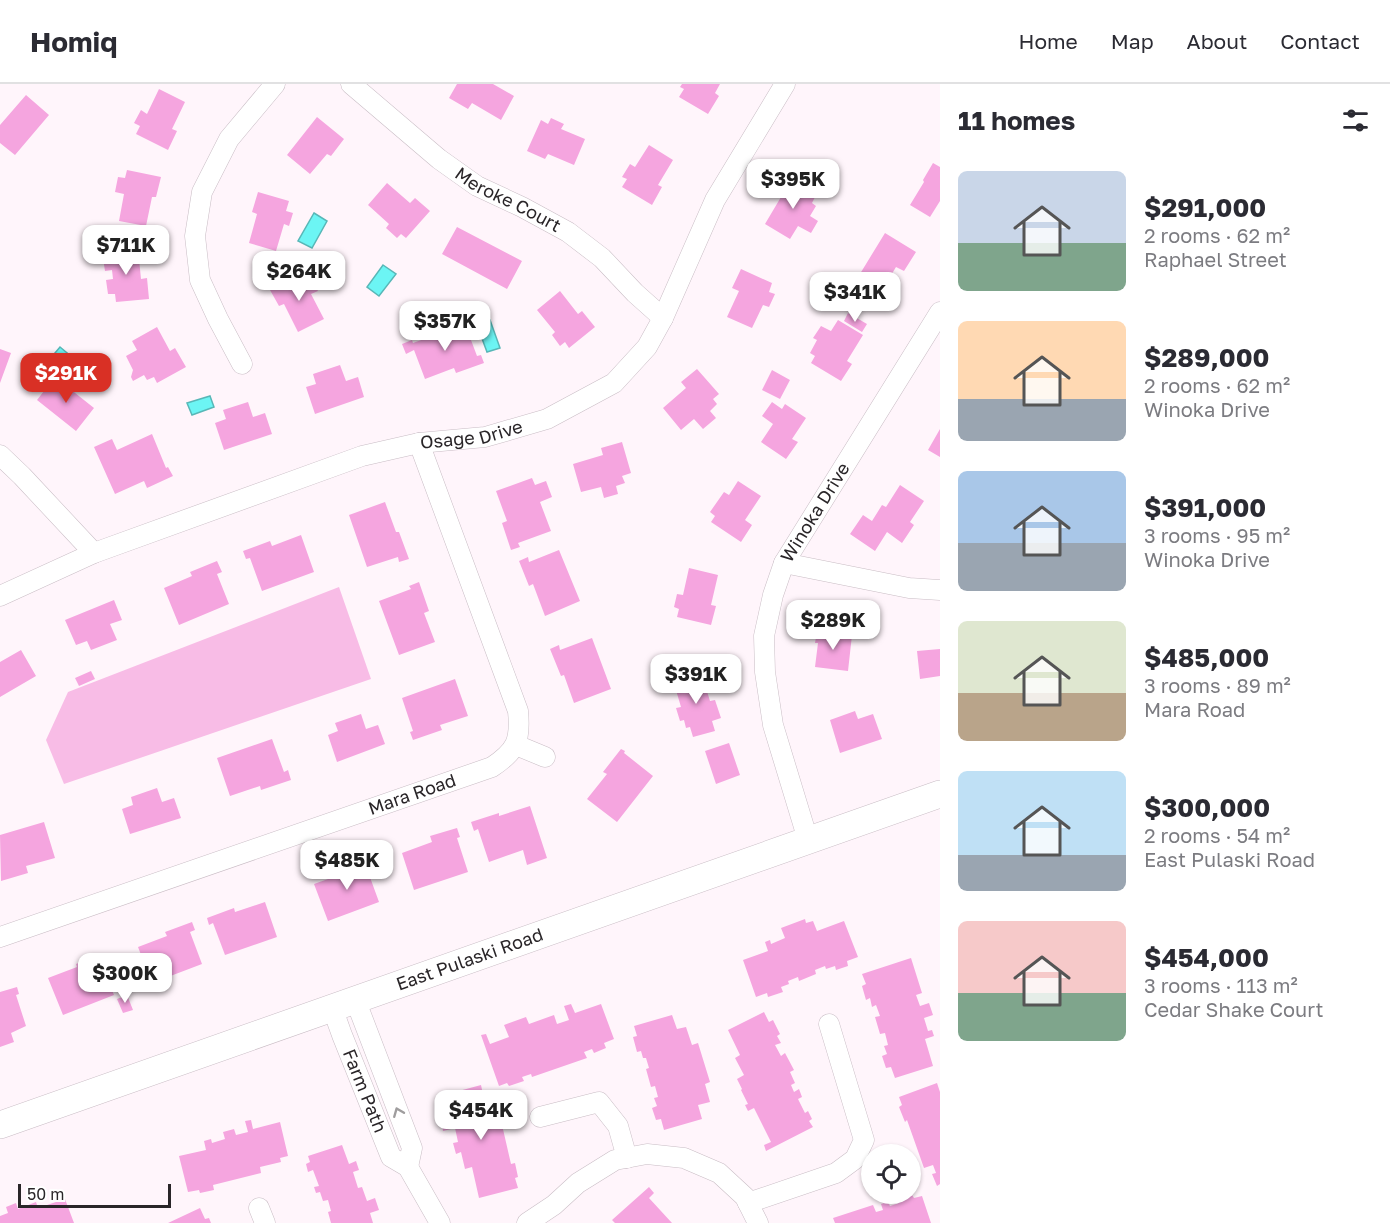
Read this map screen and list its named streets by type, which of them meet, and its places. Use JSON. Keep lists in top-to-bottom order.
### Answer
{
  "streets": {
    "main road": ["East Pulaski Road"],
    "street": [
      "Meroke Court",
      "Osage Drive",
      "Winoka Drive",
      "Mara Road",
      "Farm Path"
    ]
  },
  "crossings": [
    ["Meroke Court", "Osage Drive"],
    ["Winoka Drive", "East Pulaski Road"],
    ["East Pulaski Road", "Farm Path"]
  ],
  "scale_bar": "50 m",
  "page": {
    "header": "Homiq",
    "nav": [
      "Home",
      "Map",
      "About",
      "Contact"
    ],
    "heading": "11 homes",
    "list": [
      {
        "name": "$291,000",
        "note": "2 rooms · 62 m² · Raphael Street"
      },
      {
        "name": "$289,000",
        "note": "2 rooms · 62 m² · Winoka Drive"
      },
      {
        "name": "$391,000",
        "note": "3 rooms · 95 m² · Winoka Drive"
      },
      {
        "name": "$485,000",
        "note": "3 rooms · 89 m² · Mara Road"
      },
      {
        "name": "$300,000",
        "note": "2 rooms · 54 m² · East Pulaski Road"
      },
      {
        "name": "$454,000",
        "note": "3 rooms · 113 m² · Cedar Shake Court"
      }
    ],
    "price": [
      "$395K",
      "$711K",
      "$264K",
      "$341K",
      "$357K",
      "$291K",
      "$289K",
      "$391K",
      "$485K",
      "$300K",
      "$454K"
    ],
    "scale": "50 m"
  }
}
